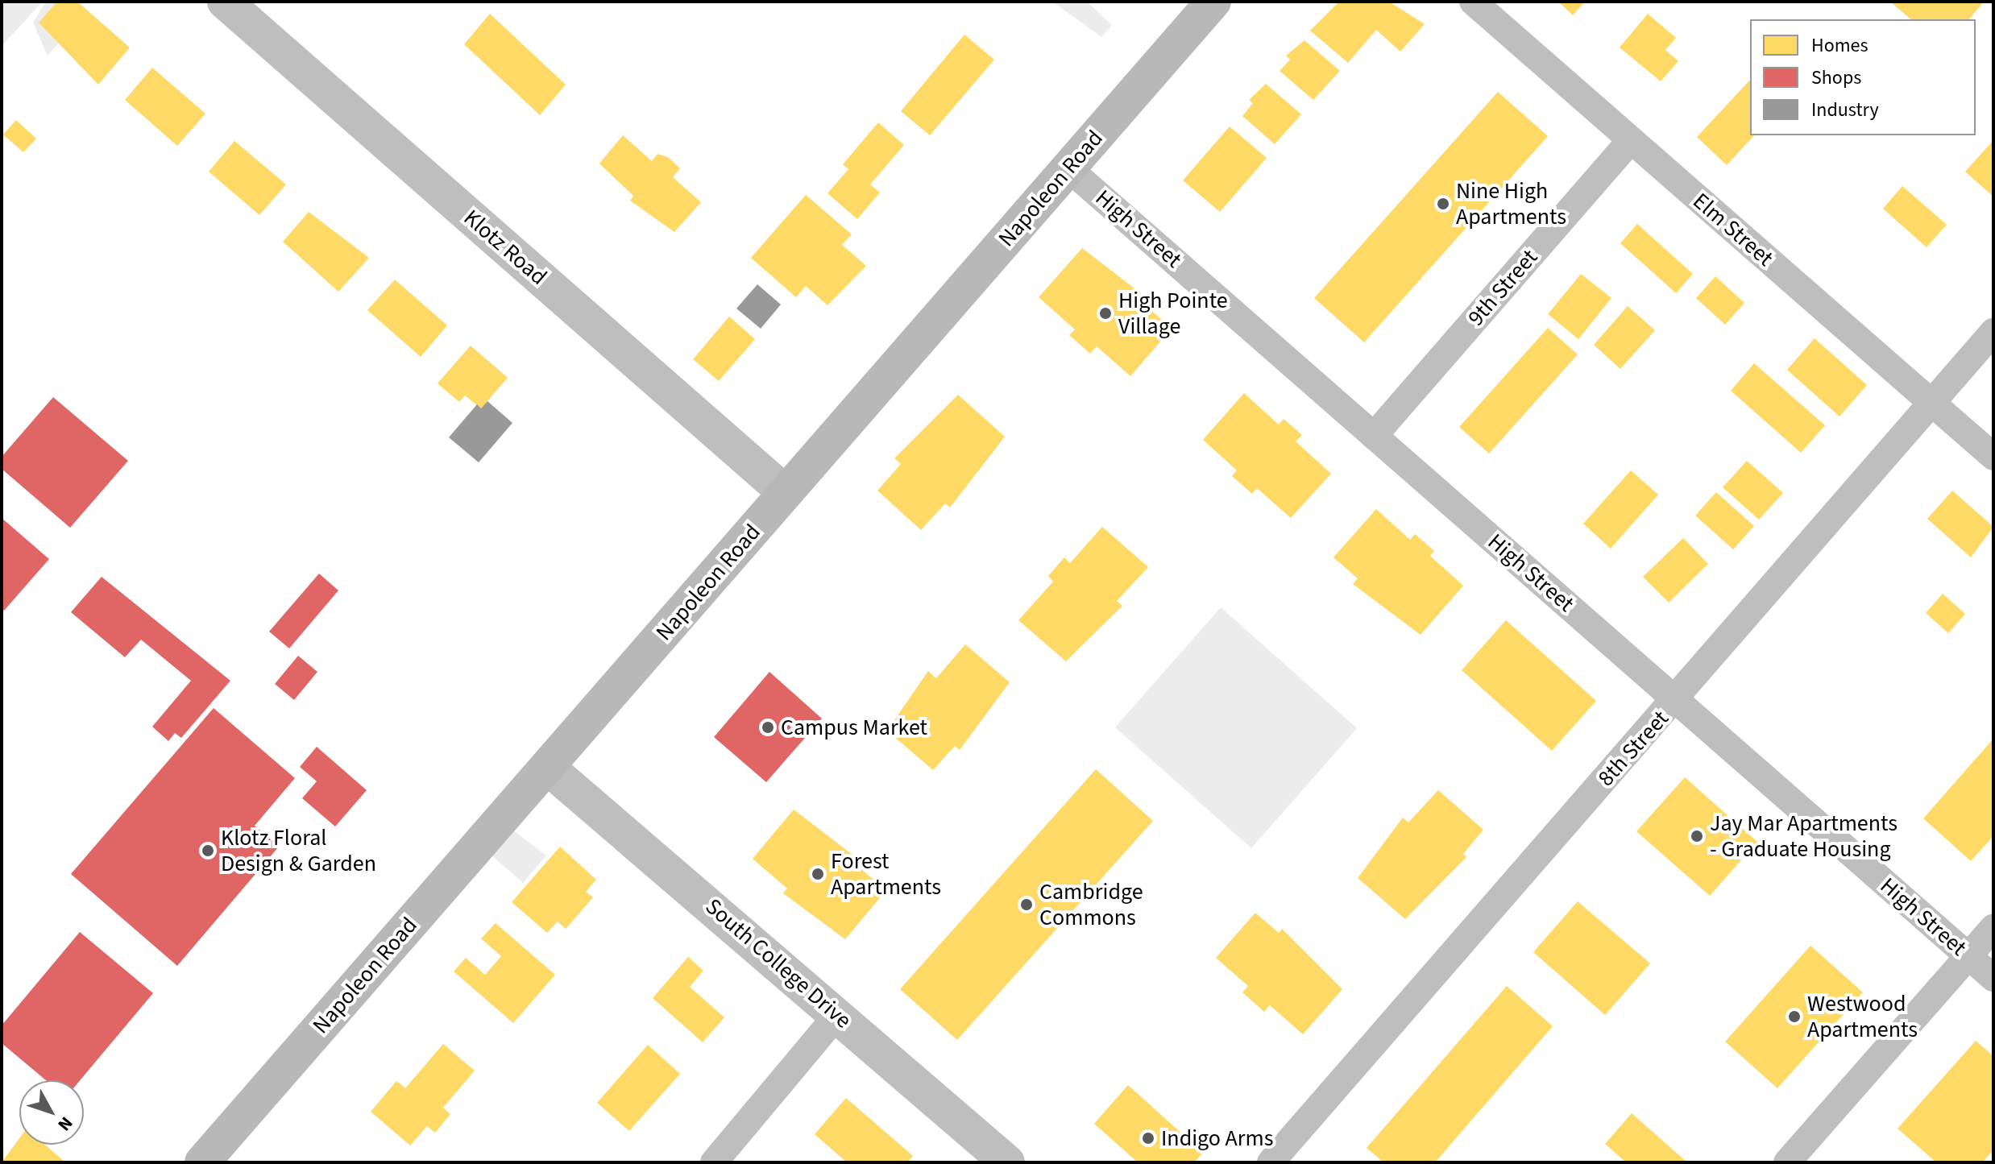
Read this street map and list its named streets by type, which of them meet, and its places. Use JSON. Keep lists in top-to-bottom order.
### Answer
{
  "streets": {
    "main road": ["Napoleon Road"],
    "street": [
      "High Street",
      "Elm Street",
      "Klotz Road",
      "9th Street",
      "8th Street",
      "South College Drive"
    ]
  },
  "crossings": [
    ["Napoleon Road", "High Street"],
    ["Napoleon Road", "Klotz Road"],
    ["Napoleon Road", "South College Drive"],
    ["High Street", "9th Street"],
    ["High Street", "8th Street"],
    ["Elm Street", "9th Street"],
    ["Elm Street", "8th Street"]
  ],
  "places": [
    "Nine High Apartments",
    "High Pointe Village",
    "Campus Market",
    "Jay Mar Apartments - Graduate Housing",
    "Klotz Floral Design & Garden",
    "Forest Apartments",
    "Cambridge Commons",
    "Westwood Apartments",
    "Indigo Arms"
  ],
  "legend": ["Homes", "Shops", "Industry"],
  "north": "bottom right"
}
